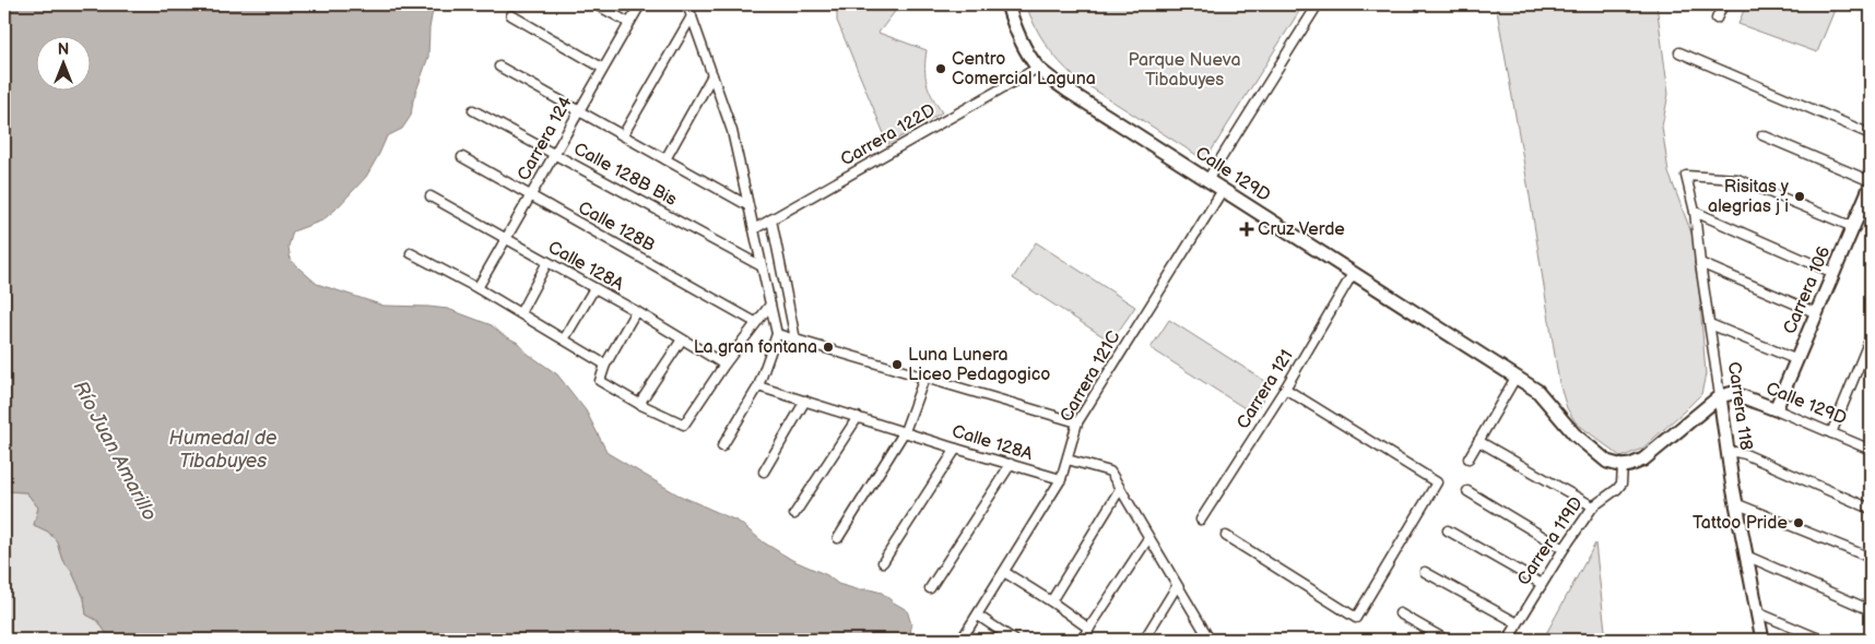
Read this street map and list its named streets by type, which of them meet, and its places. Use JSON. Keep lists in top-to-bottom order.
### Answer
{
  "streets": {
    "street": [
      "Carrera 122D",
      "Carrera 124",
      "Calle 128B Bis",
      "Calle 129D",
      "Calle 128B",
      "Calle 128A",
      "Carrera 106",
      "Carrera 121C",
      "Carrera 121",
      "Carrera 118",
      "Carrera 119D"
    ]
  },
  "crossings": [
    ["Carrera 122D", "Calle 129D"],
    ["Carrera 124", "Calle 128B Bis"],
    ["Carrera 124", "Calle 128B"],
    ["Carrera 124", "Calle 128A"],
    ["Calle 129D", "Carrera 106"],
    ["Calle 129D", "Carrera 121C"],
    ["Calle 129D", "Carrera 121"],
    ["Calle 129D", "Carrera 118"],
    ["Calle 129D", "Carrera 119D"],
    ["Calle 128A", "Carrera 121C"],
    ["Carrera 106", "Carrera 118"]
  ],
  "water": ["Humedal de Tibabuyes", "Río Juan Amarillo"],
  "parks": ["Parque Nueva Tibabuyes"],
  "places": {
    "other": [
      "Centro Comercial Laguna",
      "Risitas y alegrias j i",
      "La gran fontana",
      "Luna Lunera Liceo Pedagogico",
      "Tattoo Pride"
    ],
    "health": ["Cruz Verde"]
  },
  "north": "top"
}
